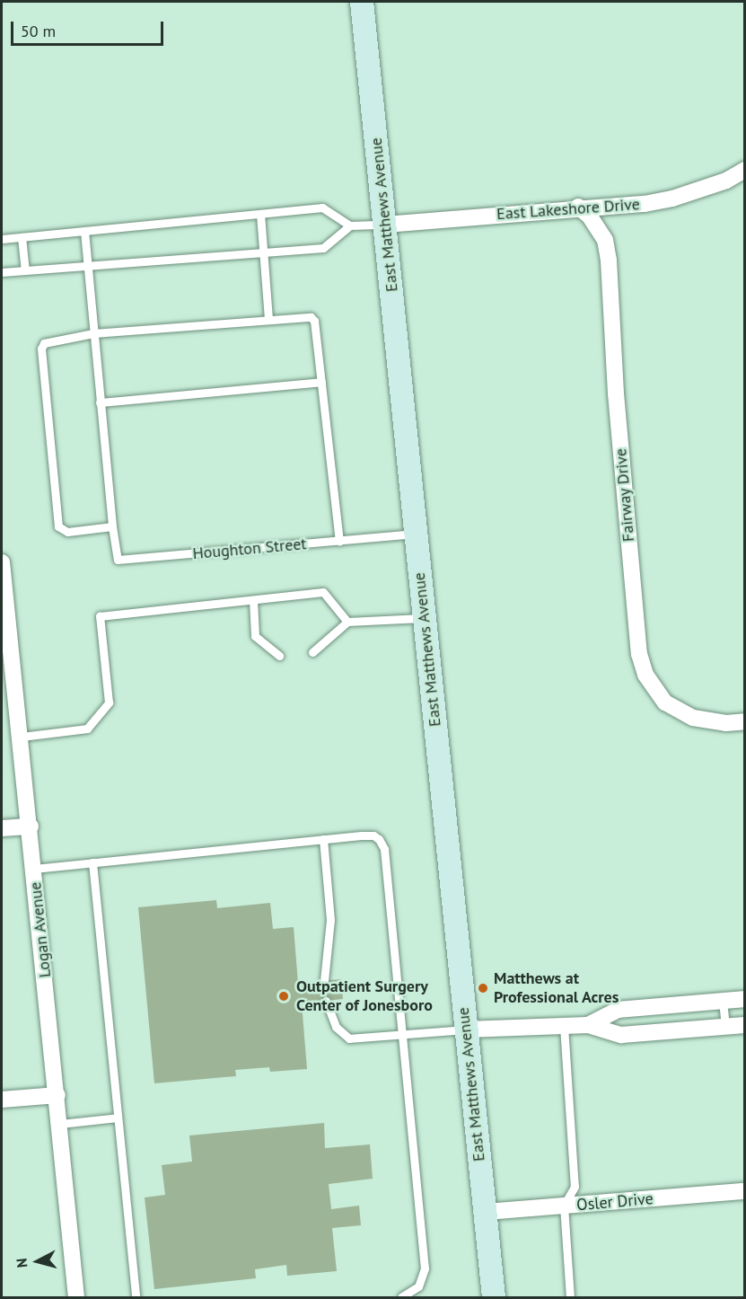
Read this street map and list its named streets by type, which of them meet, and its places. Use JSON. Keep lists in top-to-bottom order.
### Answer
{
  "streets": {
    "street": [
      "East Lakeshore Drive",
      "East Matthews Avenue",
      "Fairway Drive",
      "Logan Avenue",
      "Osler Drive"
    ],
    "lane": ["Houghton Street"]
  },
  "crossings": [
    ["East Lakeshore Drive", "East Matthews Avenue"],
    ["East Lakeshore Drive", "Fairway Drive"],
    ["East Matthews Avenue", "Houghton Street"],
    ["East Matthews Avenue", "Osler Drive"]
  ],
  "places": ["Matthews at Professional Acres", "Outpatient Surgery Center of Jonesboro"],
  "scale_bar": "50 m",
  "north": "left"
}
